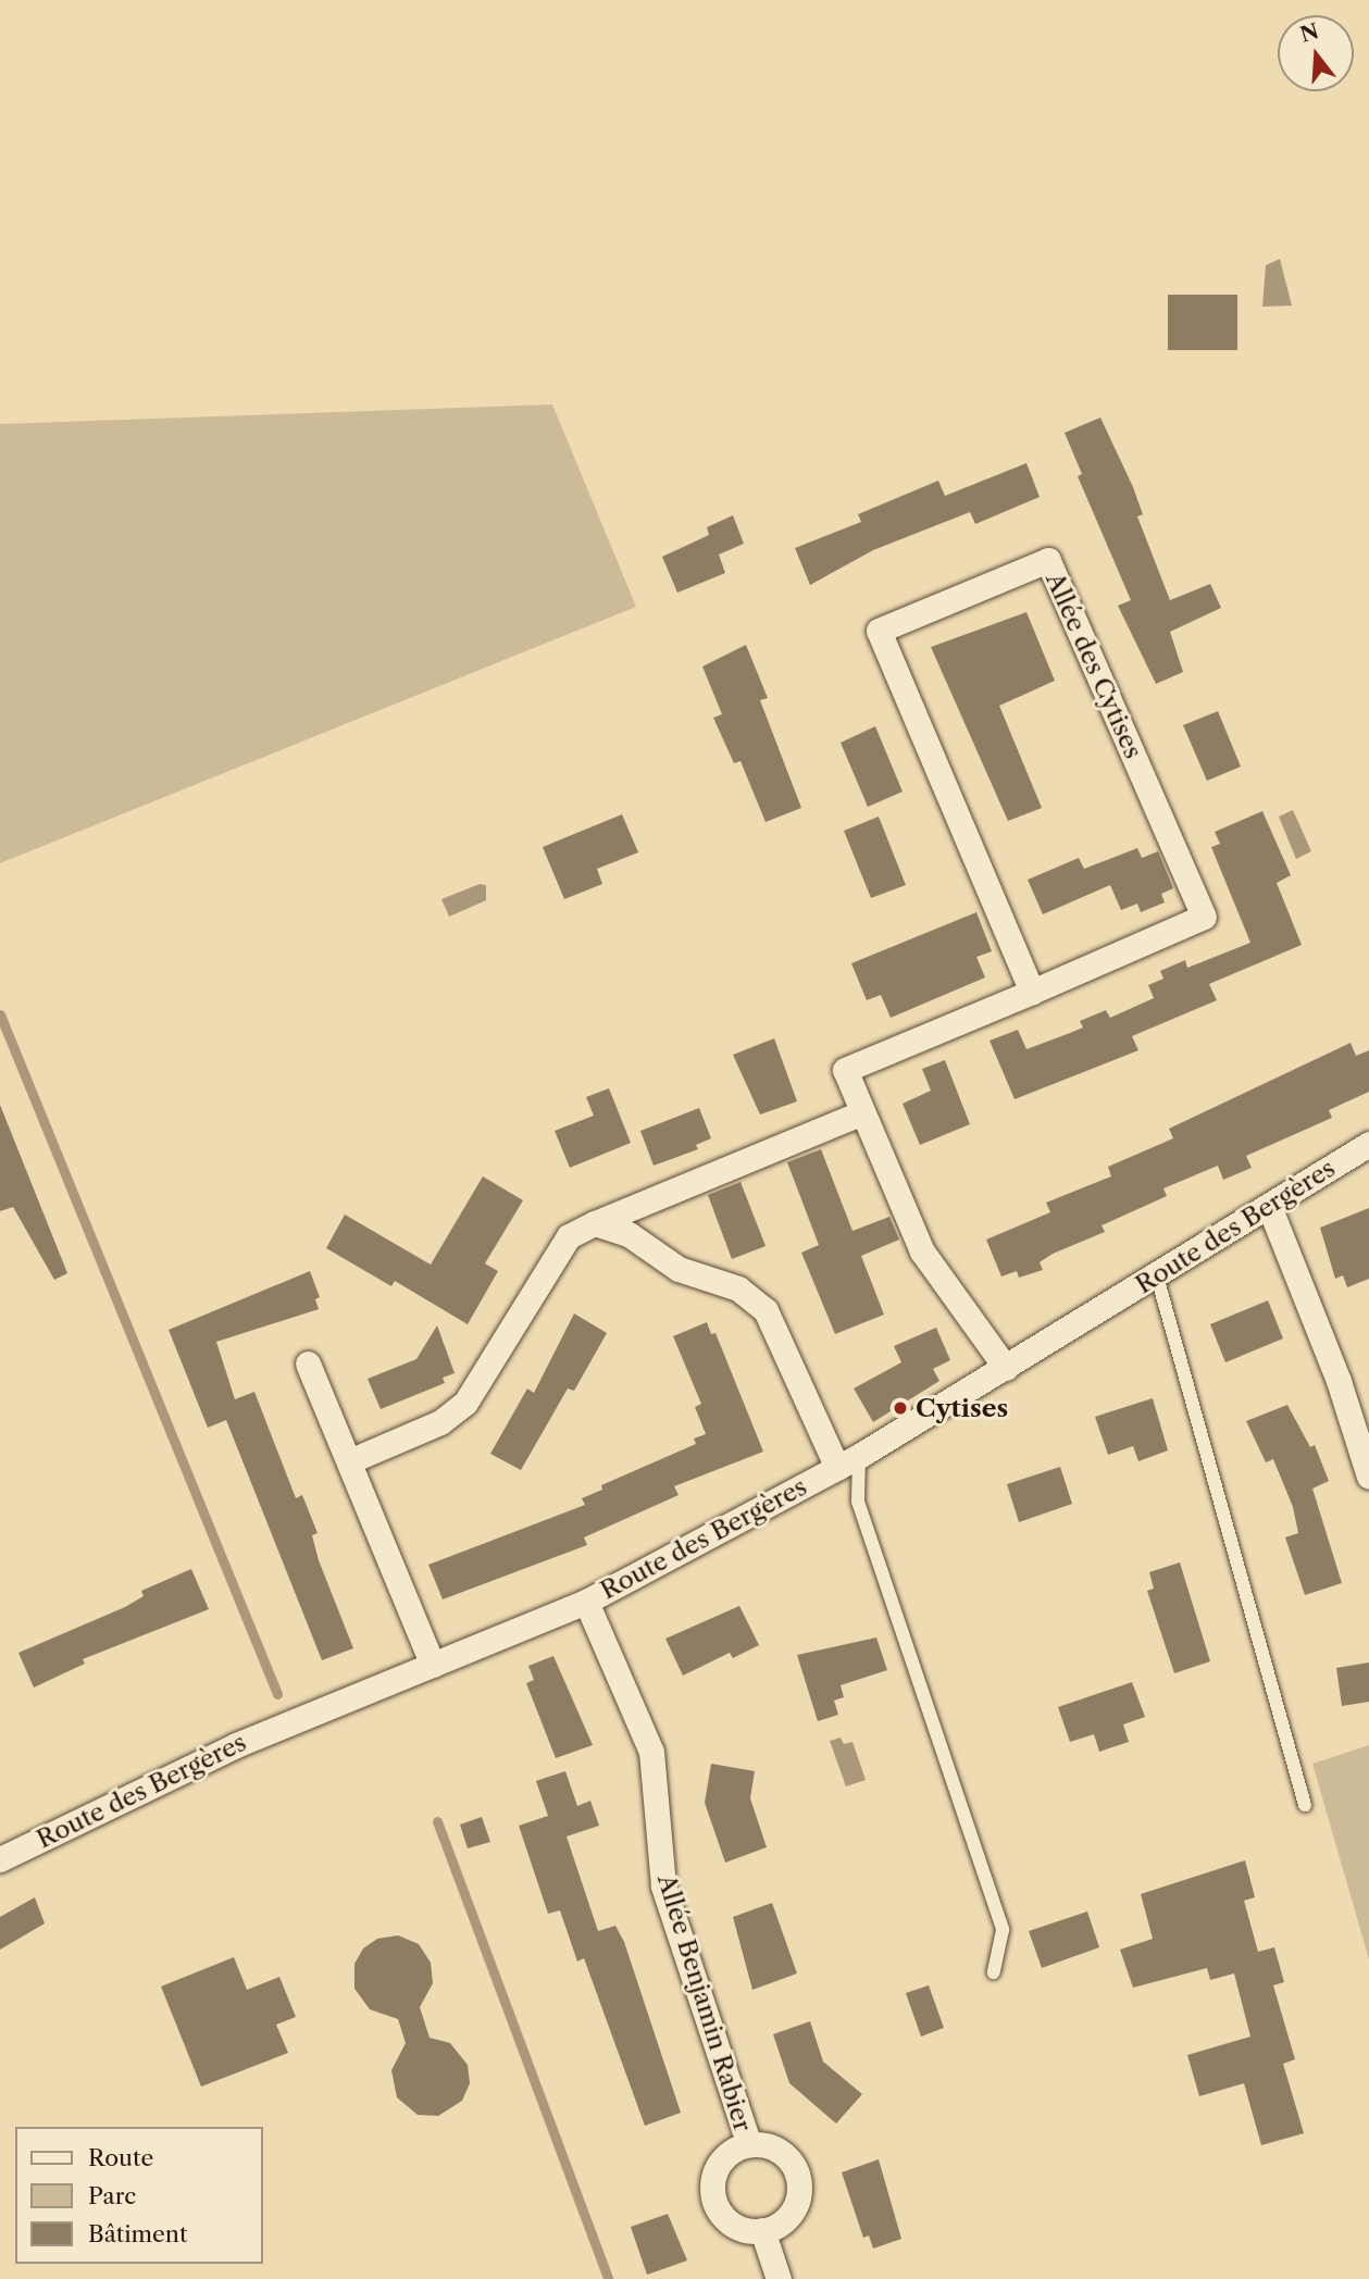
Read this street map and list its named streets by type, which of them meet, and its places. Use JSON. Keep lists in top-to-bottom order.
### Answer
{
  "streets": {
    "street": ["Allée des Cytises", "Route des Bergères", "Allée Benjamin Rabier"]
  },
  "crossings": [
    ["Allée des Cytises", "Route des Bergères"],
    ["Route des Bergères", "Allée Benjamin Rabier"]
  ],
  "places": ["Cytises"],
  "legend": ["Route", "Parc", "Bâtiment"],
  "north": "top"
}
